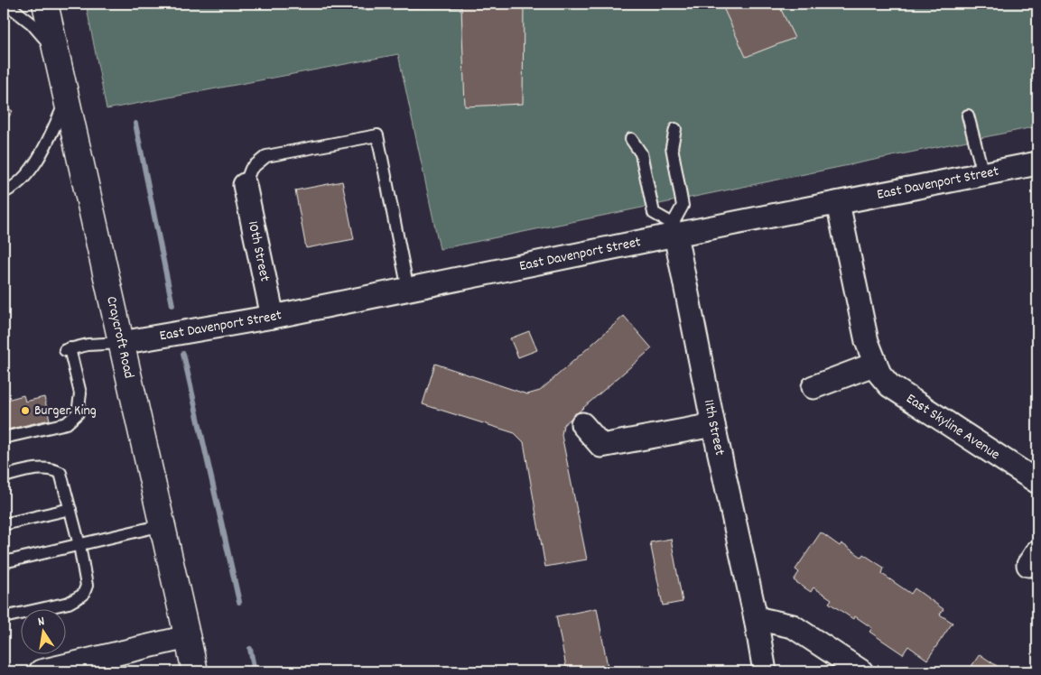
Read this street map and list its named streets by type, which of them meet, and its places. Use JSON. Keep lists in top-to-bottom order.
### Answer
{
  "streets": {
    "street": [
      "East Davenport Street",
      "10th Street",
      "Craycroft Road",
      "11th Street",
      "East Skyline Avenue"
    ]
  },
  "crossings": [
    ["East Davenport Street", "10th Street"],
    ["East Davenport Street", "Craycroft Road"],
    ["East Davenport Street", "11th Street"],
    ["East Davenport Street", "East Skyline Avenue"]
  ],
  "places": ["Burger King"],
  "north": "top"
}
